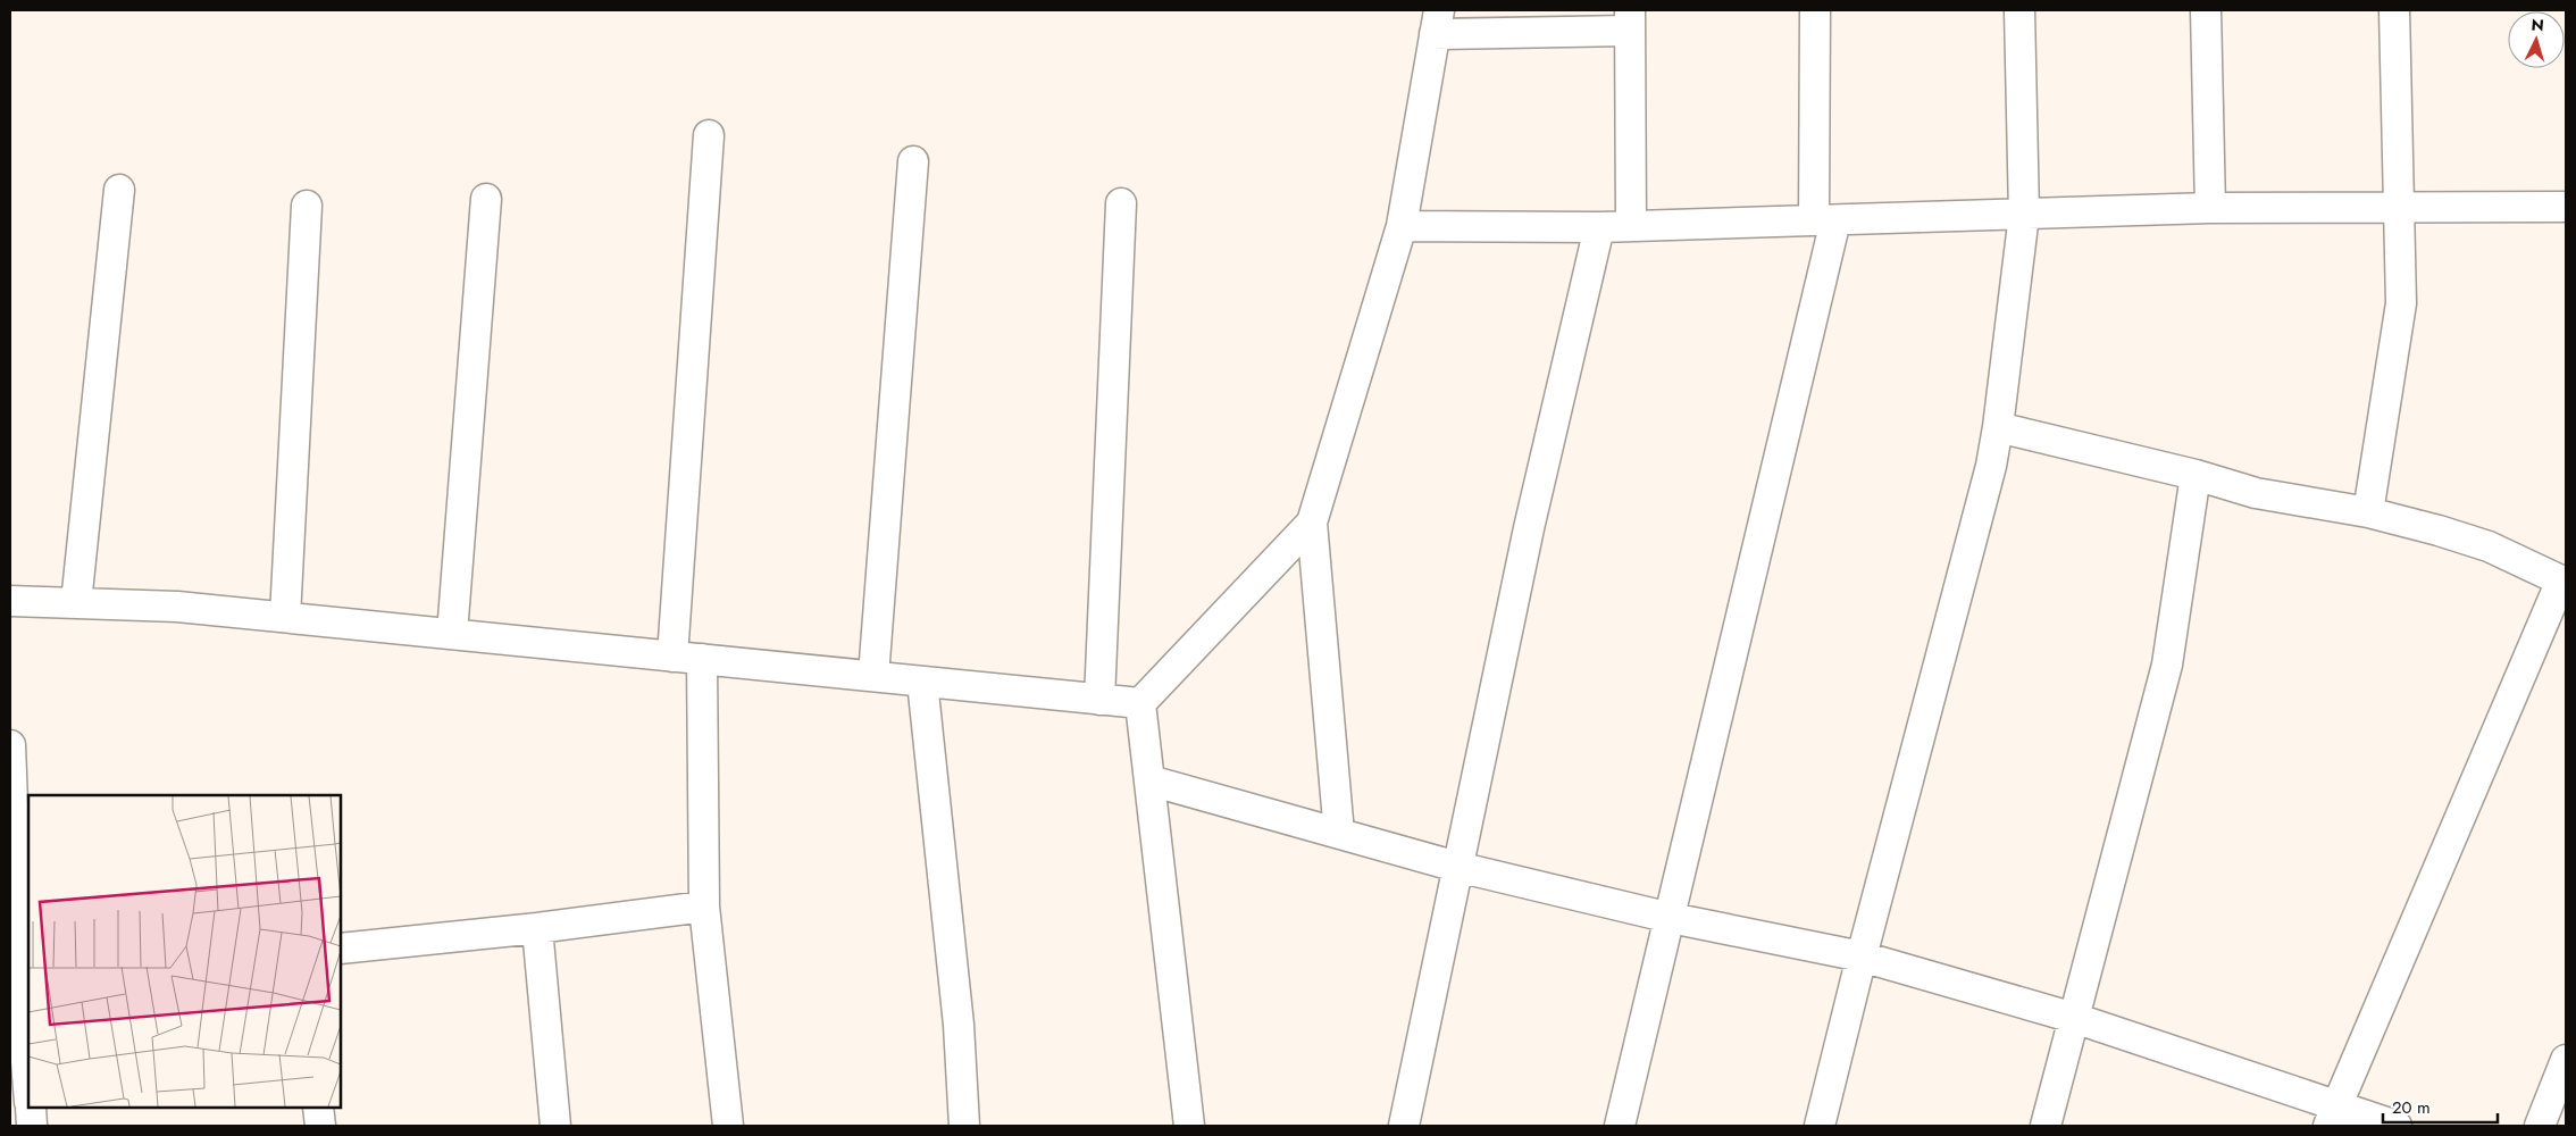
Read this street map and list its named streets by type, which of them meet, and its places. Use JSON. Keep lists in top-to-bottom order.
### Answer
{
  "scale_bar": "20 m",
  "north": "top"
}
